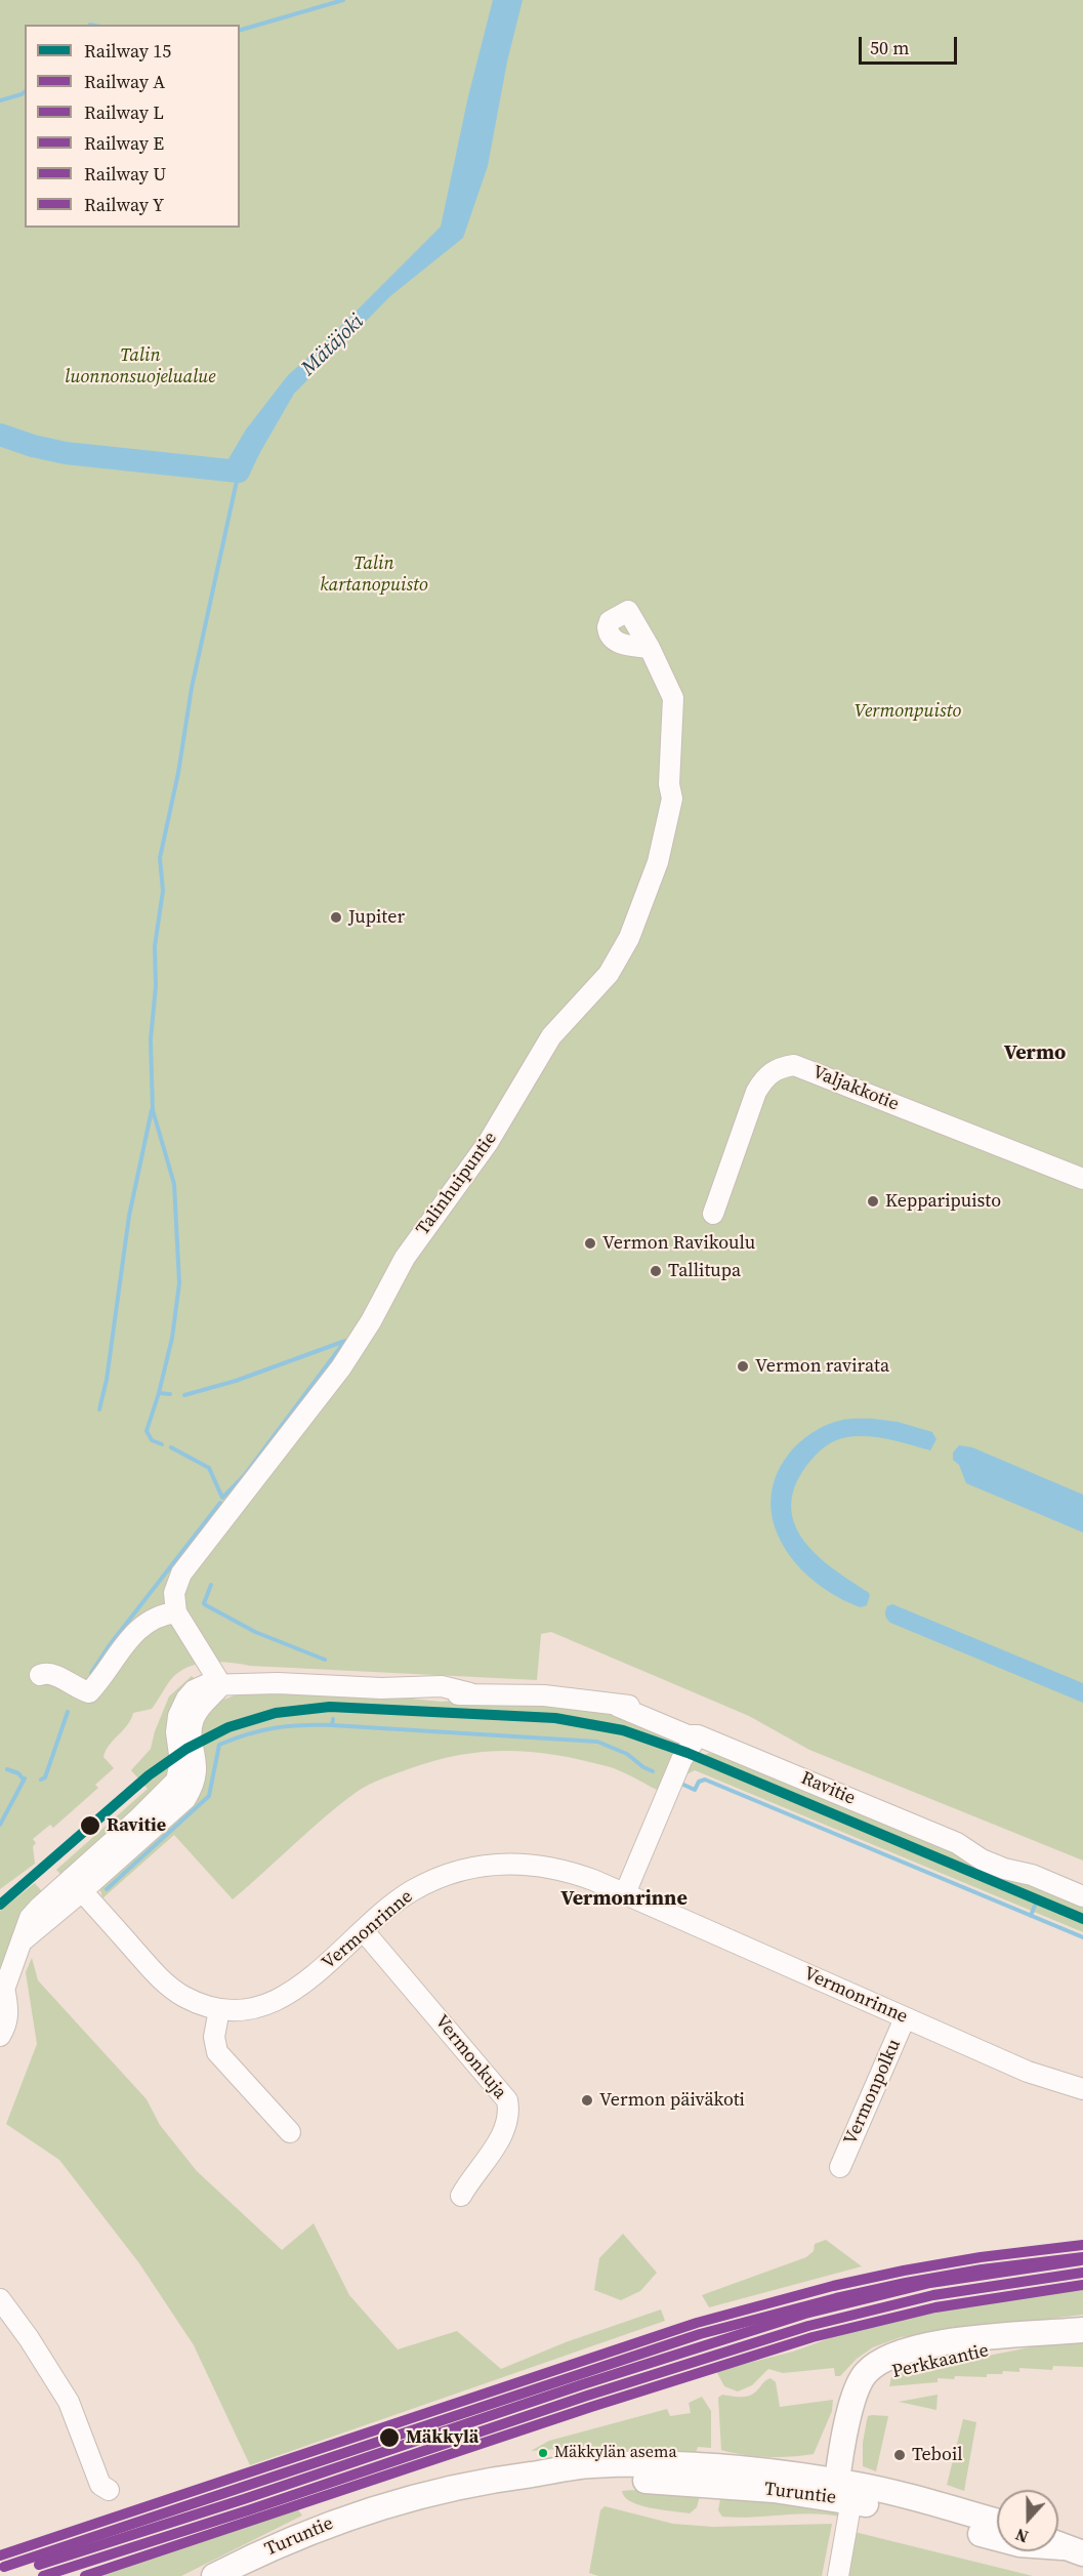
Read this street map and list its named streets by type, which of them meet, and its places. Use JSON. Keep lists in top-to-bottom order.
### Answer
{
  "streets": {
    "main road": ["Perkkaantie", "Turuntie"],
    "street": [
      "Valjakkotie",
      "Talinhuipuntie",
      "Ravitie",
      "Vermonrinne",
      "Vermonkuja",
      "Vermonpolku"
    ]
  },
  "crossings": [
    ["Ravitie", "Vermonrinne"],
    ["Vermonrinne", "Vermonkuja"],
    ["Vermonrinne", "Vermonpolku"],
    ["Perkkaantie", "Turuntie"]
  ],
  "districts": ["Vermo", "Vermonrinne"],
  "water": ["Mätäjoki"],
  "parks": ["Talin luonnonsuojelualue", "Talin kartanopuisto", "Vermonpuisto"],
  "places": [
    "Jupiter",
    "Kepparipuisto",
    "Vermon Ravikoulu",
    "Tallitupa",
    "Vermon ravirata",
    "Ravitie",
    "Vermon päiväkoti",
    "Mäkkylä",
    "Mäkkylän asema",
    "Teboil"
  ],
  "lines": [
    "rail line 15",
    "rail line A",
    "rail line L",
    "rail line Y",
    "rail line E",
    "rail line U"
  ],
  "legend": [
    "Railway 15",
    "Railway A",
    "Railway L",
    "Railway E",
    "Railway U",
    "Railway Y"
  ],
  "scale_bar": "50 m",
  "north": "bottom"
}
